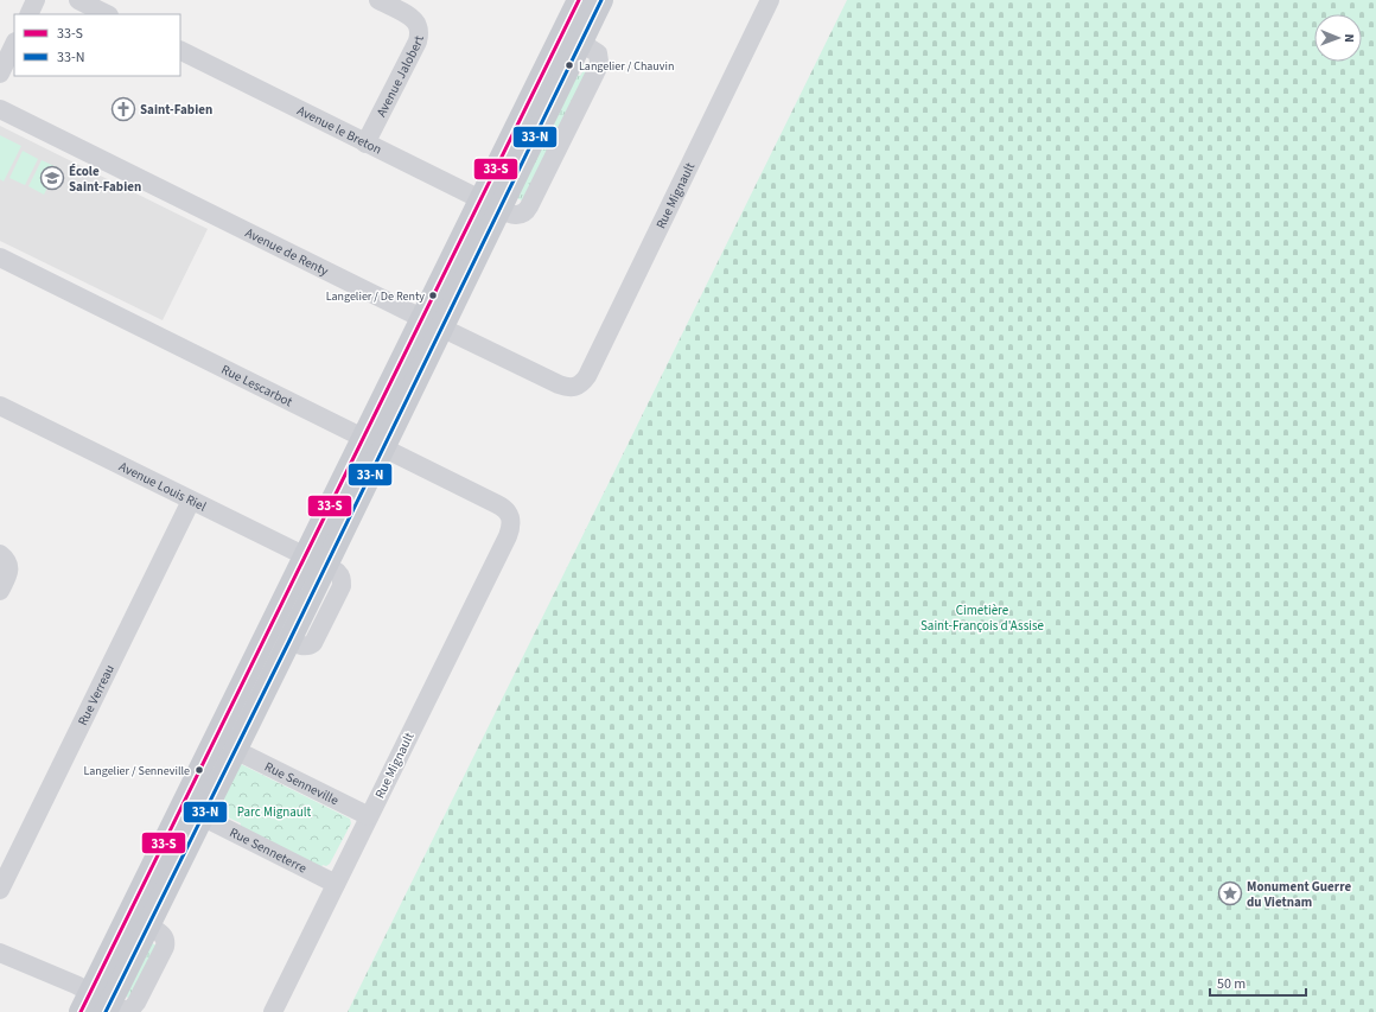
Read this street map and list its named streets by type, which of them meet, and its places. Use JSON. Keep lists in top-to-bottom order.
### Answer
{
  "streets": {
    "street": [
      "Avenue Jalobert",
      "Avenue le Breton",
      "Rue Mignault",
      "Avenue de Renty",
      "Rue Lescarbot",
      "Avenue Louis Riel",
      "Rue Verreau",
      "Rue Senneville",
      "Rue Senneterre"
    ]
  },
  "crossings": [
    ["Avenue Jalobert", "Avenue le Breton"],
    ["Rue Mignault", "Avenue de Renty"],
    ["Rue Mignault", "Rue Lescarbot"],
    ["Rue Mignault", "Rue Senneville"],
    ["Rue Mignault", "Rue Senneterre"],
    ["Avenue Louis Riel", "Rue Verreau"]
  ],
  "parks": ["Cimetière Saint-François d'Assise", "Parc Mignault"],
  "places": {
    "other": ["Langelier / Chauvin", "Langelier / De Renty", "Langelier / Senneville"],
    "church": ["Saint-Fabien"],
    "school or university": ["École Saint-Fabien"],
    "place": ["Monument Guerre du Vietnam"]
  },
  "lines": ["transit line 33-S", "transit line 33-N"],
  "legend": ["33-S", "33-N"],
  "scale_bar": "50 m",
  "north": "right"
}
